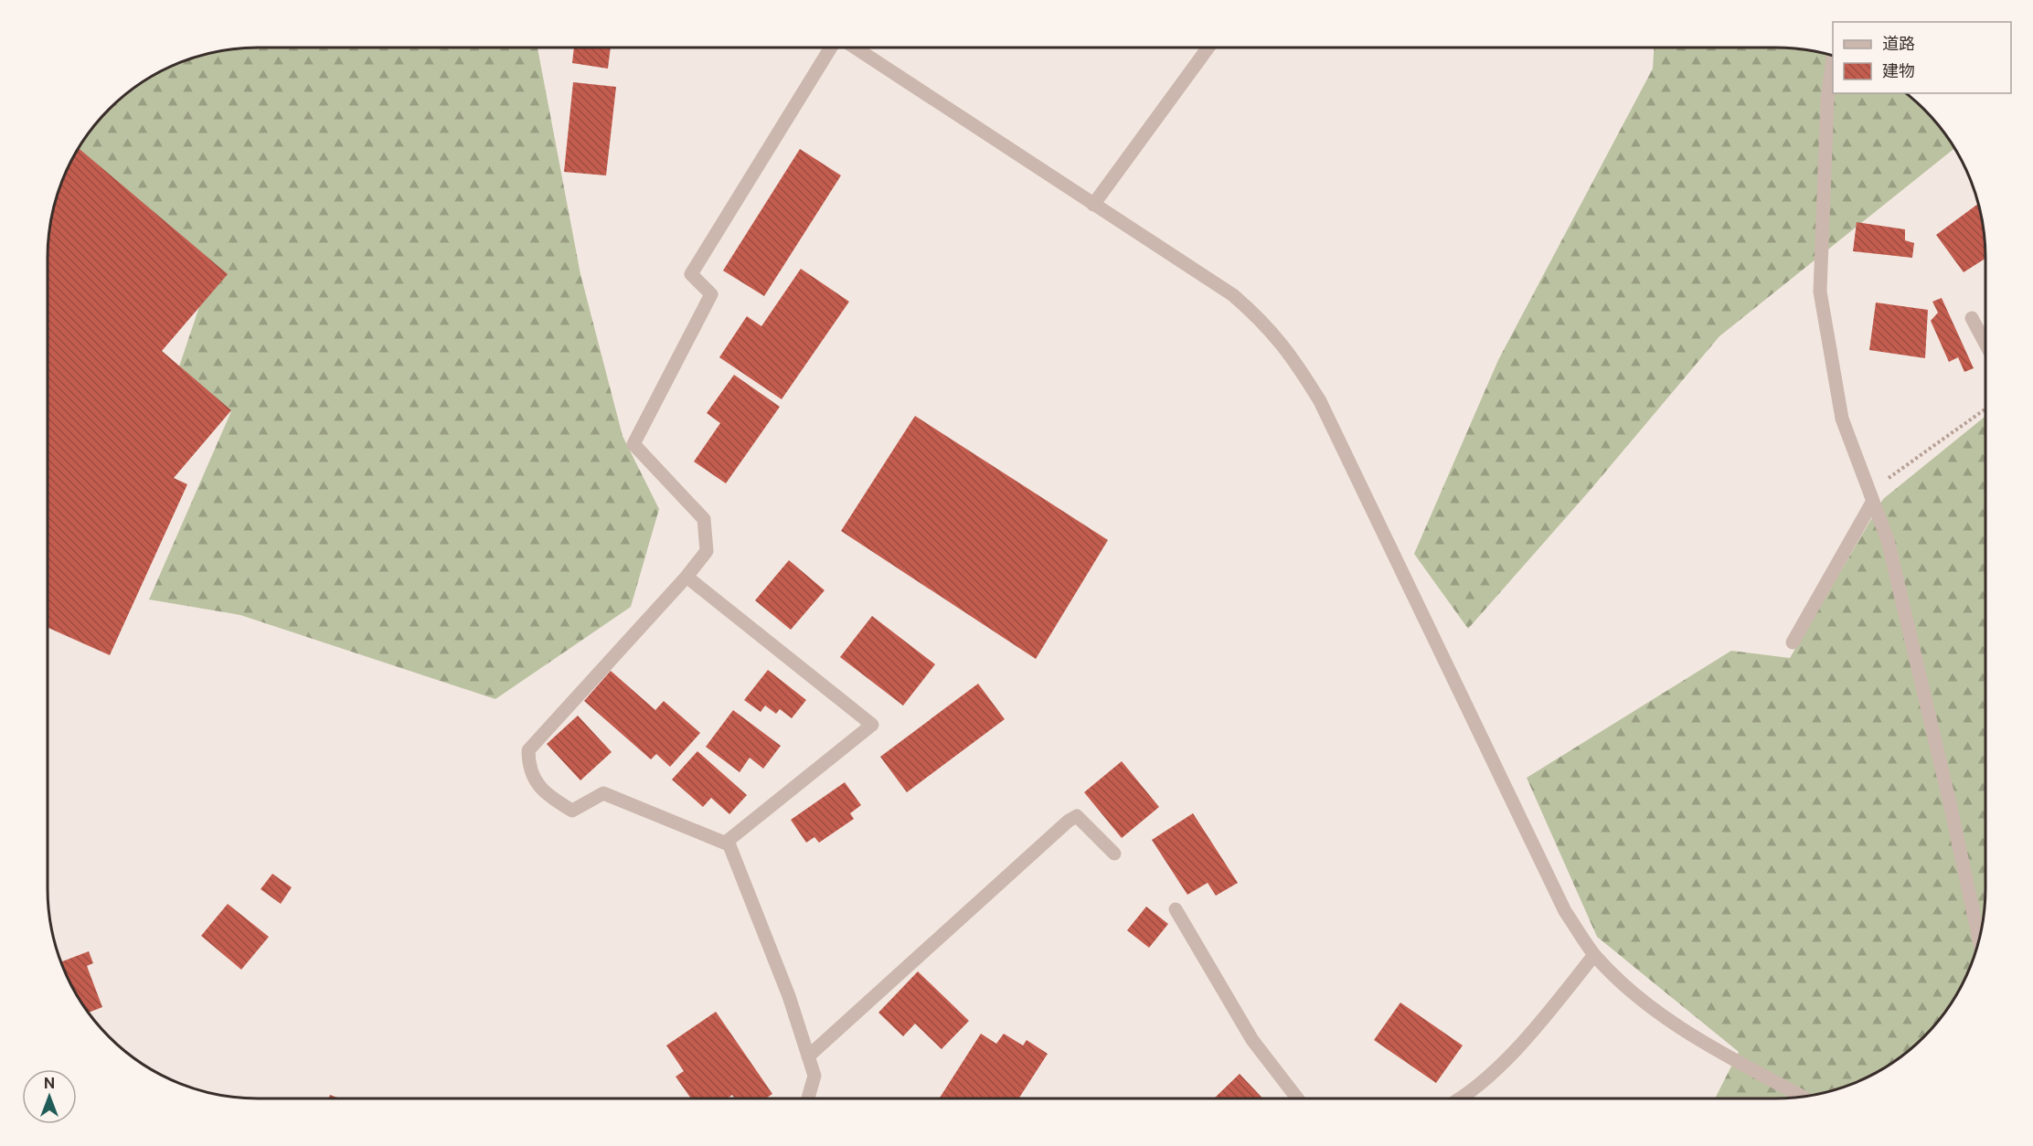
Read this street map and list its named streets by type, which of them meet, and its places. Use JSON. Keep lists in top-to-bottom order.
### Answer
{
  "legend": ["道路", "建物"],
  "north": "top"
}
